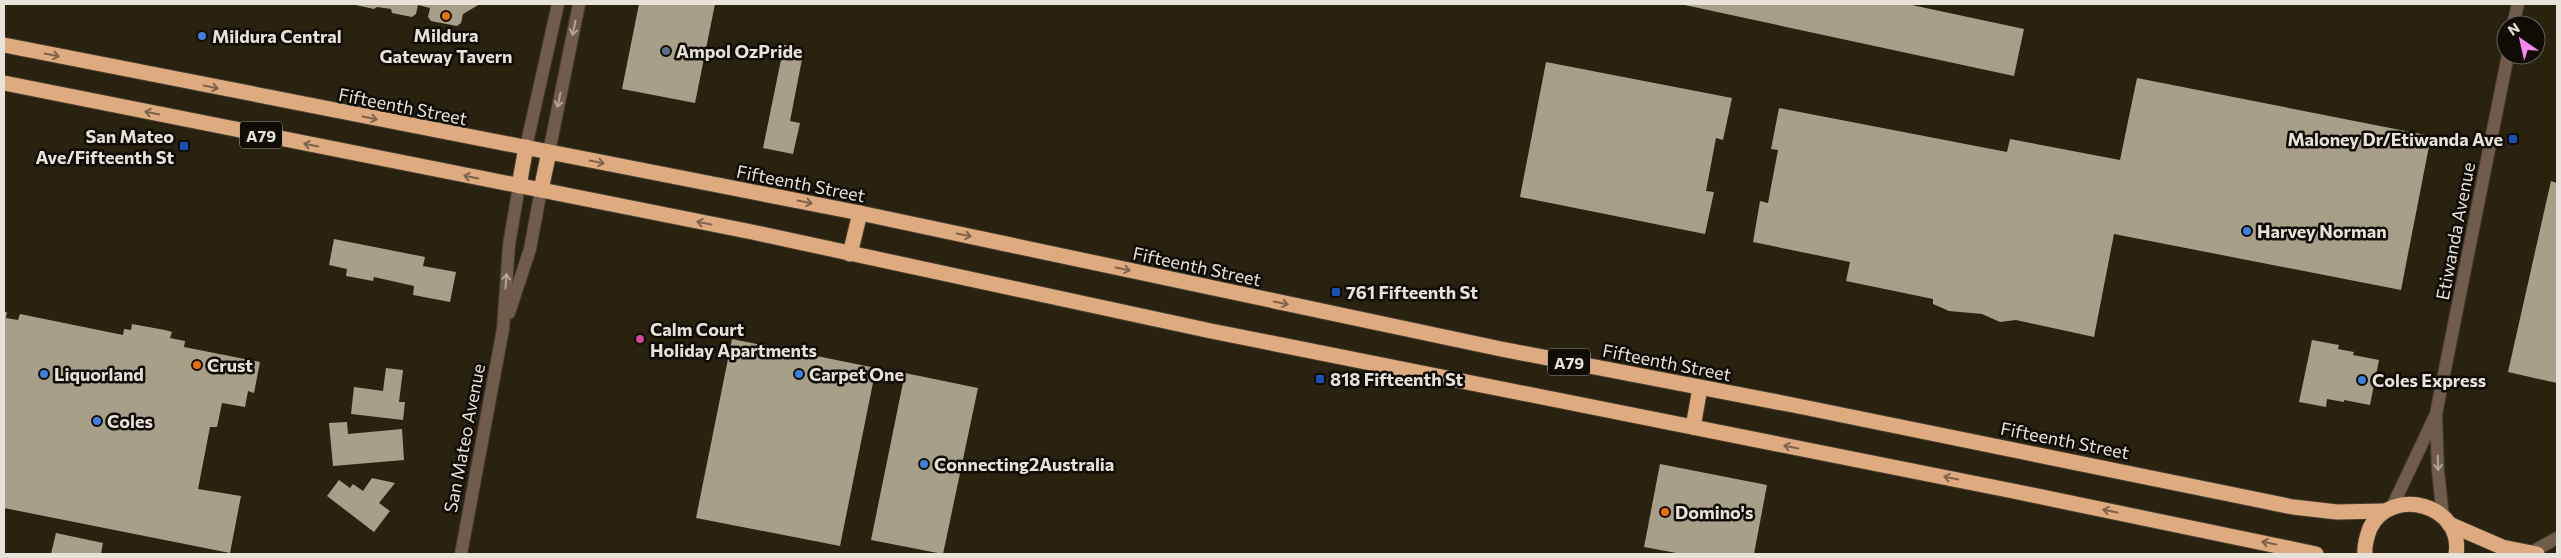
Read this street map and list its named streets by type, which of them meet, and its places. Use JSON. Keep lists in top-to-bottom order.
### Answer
{
  "streets": {
    "highway": ["Fifteenth Street", "A79"],
    "street": ["Etiwanda Avenue", "San Mateo Avenue"]
  },
  "crossings": [
    ["Fifteenth Street", "A79"],
    ["Fifteenth Street", "Etiwanda Avenue"],
    ["A79", "Etiwanda Avenue"],
    ["A79", "San Mateo Avenue"]
  ],
  "places": {
    "other": [
      "Mildura Gateway Tavern",
      "Mildura Central",
      "Ampol OzPride",
      "Harvey Norman",
      "Calm Court Holiday Apartments",
      "Crust",
      "Liquorland",
      "Carpet One",
      "Coles Express",
      "Coles",
      "Connecting2Australia",
      "Domino's"
    ],
    "transit": [
      "Maloney Dr/Etiwanda Ave",
      "San Mateo Ave/Fifteenth St",
      "761 Fifteenth St",
      "818 Fifteenth St"
    ]
  },
  "north": "top left"
}
